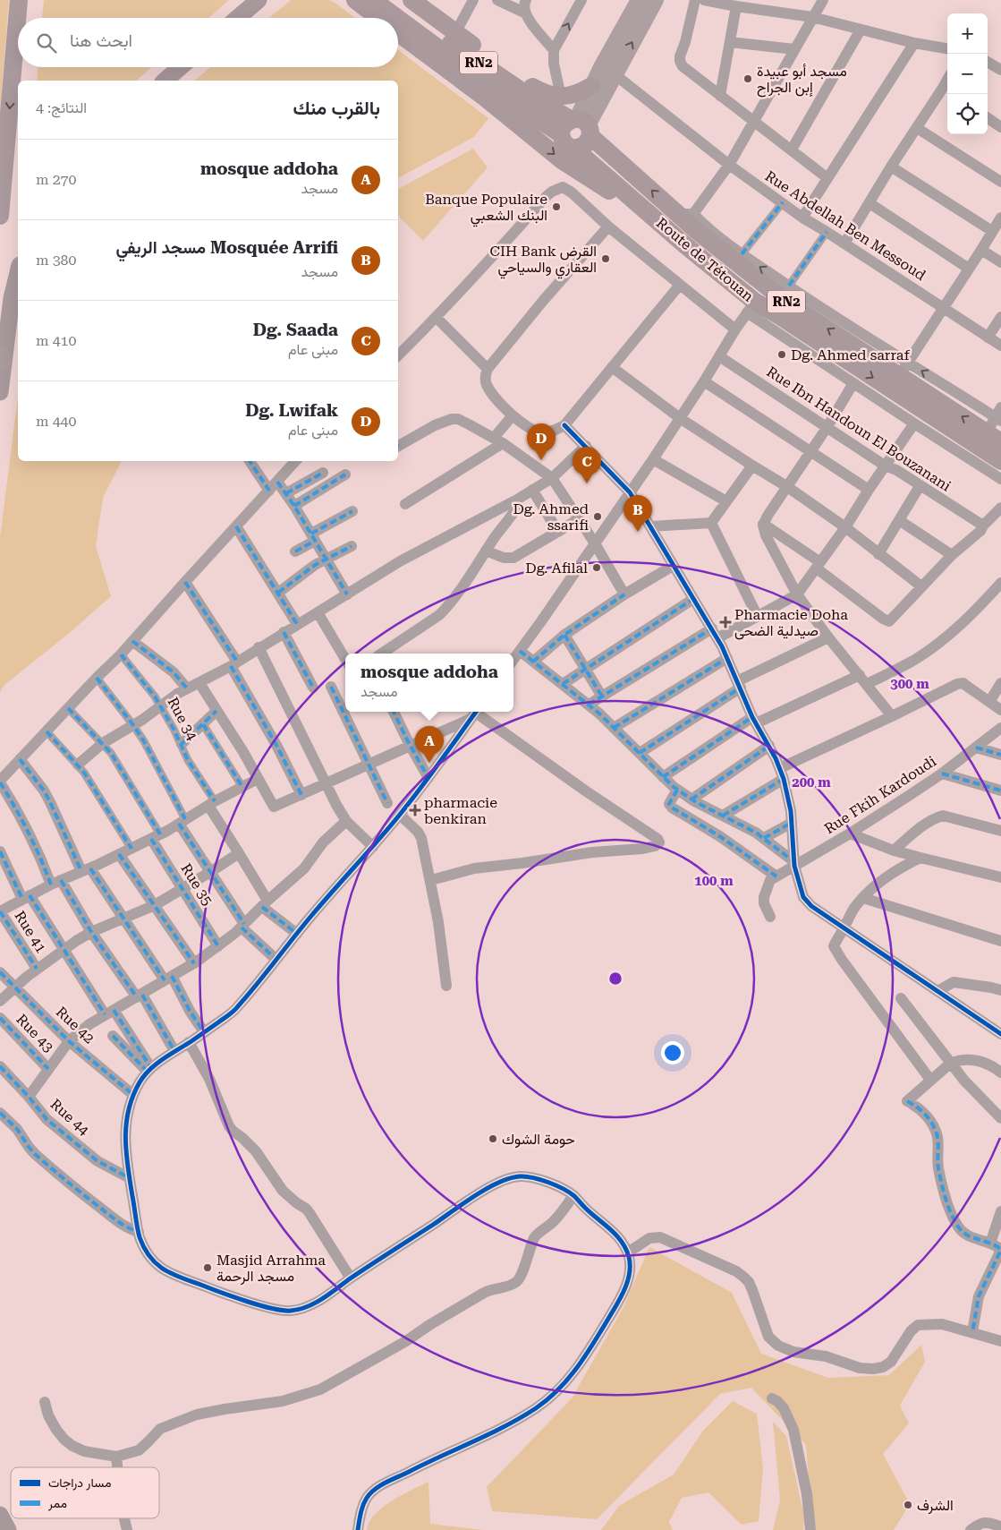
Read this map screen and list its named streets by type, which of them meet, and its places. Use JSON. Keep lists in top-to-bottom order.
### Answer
{
  "streets": {
    "highway": ["RN2", "Route de Tétouan"],
    "street": [
      "Rue Abdellah Ben Messoud",
      "Rue Ibn Handoun El Bouzanani",
      "Rue 34",
      "Rue Fkih Kardoudi",
      "Rue 35",
      "Rue 41",
      "Rue 42",
      "Rue 43",
      "Rue 44"
    ]
  },
  "places": {
    "other": [
      "مسجد أبو عبيدة إبن الجراح",
      "Banque Populaire البنك الشعبي",
      "CIH Bank القرض العقاري والسياحي",
      "Dg. Ahmed sarraf",
      "Dg. Ahmed ssarifi",
      "Dg. Afilal",
      "حومة الشوك",
      "Masjid Arrahma مسجد الرحمة",
      "الشرف"
    ],
    "health": ["Pharmacie Doha صيدلية الضحى", "pharmacie benkiran"]
  },
  "legend": ["مسار دراجات", "ممر"],
  "page": {
    "map_buttons": ["+", "−"],
    "search": "ابحث هنا",
    "heading": ["بالقرب منك", "النتائج: 4"],
    "list": [
      {
        "mark": "A",
        "name": "mosque addoha",
        "note": "مسجد",
        "value": "270 m"
      },
      {
        "mark": "B",
        "name": "Mosquée Arrifi مسجد الريفي",
        "note": "مسجد",
        "value": "380 m"
      },
      {
        "mark": "C",
        "name": "Dg. Saada",
        "note": "مبنى عام",
        "value": "410 m"
      },
      {
        "mark": "D",
        "name": "Dg. Lwifak",
        "note": "مبنى عام",
        "value": "440 m"
      }
    ],
    "pins": [
      "D",
      "C",
      "B",
      "A"
    ],
    "popup": ["mosque addoha", "مسجد"]
  },
  "rings": ["300 m", "200 m", "100 m"]
}
